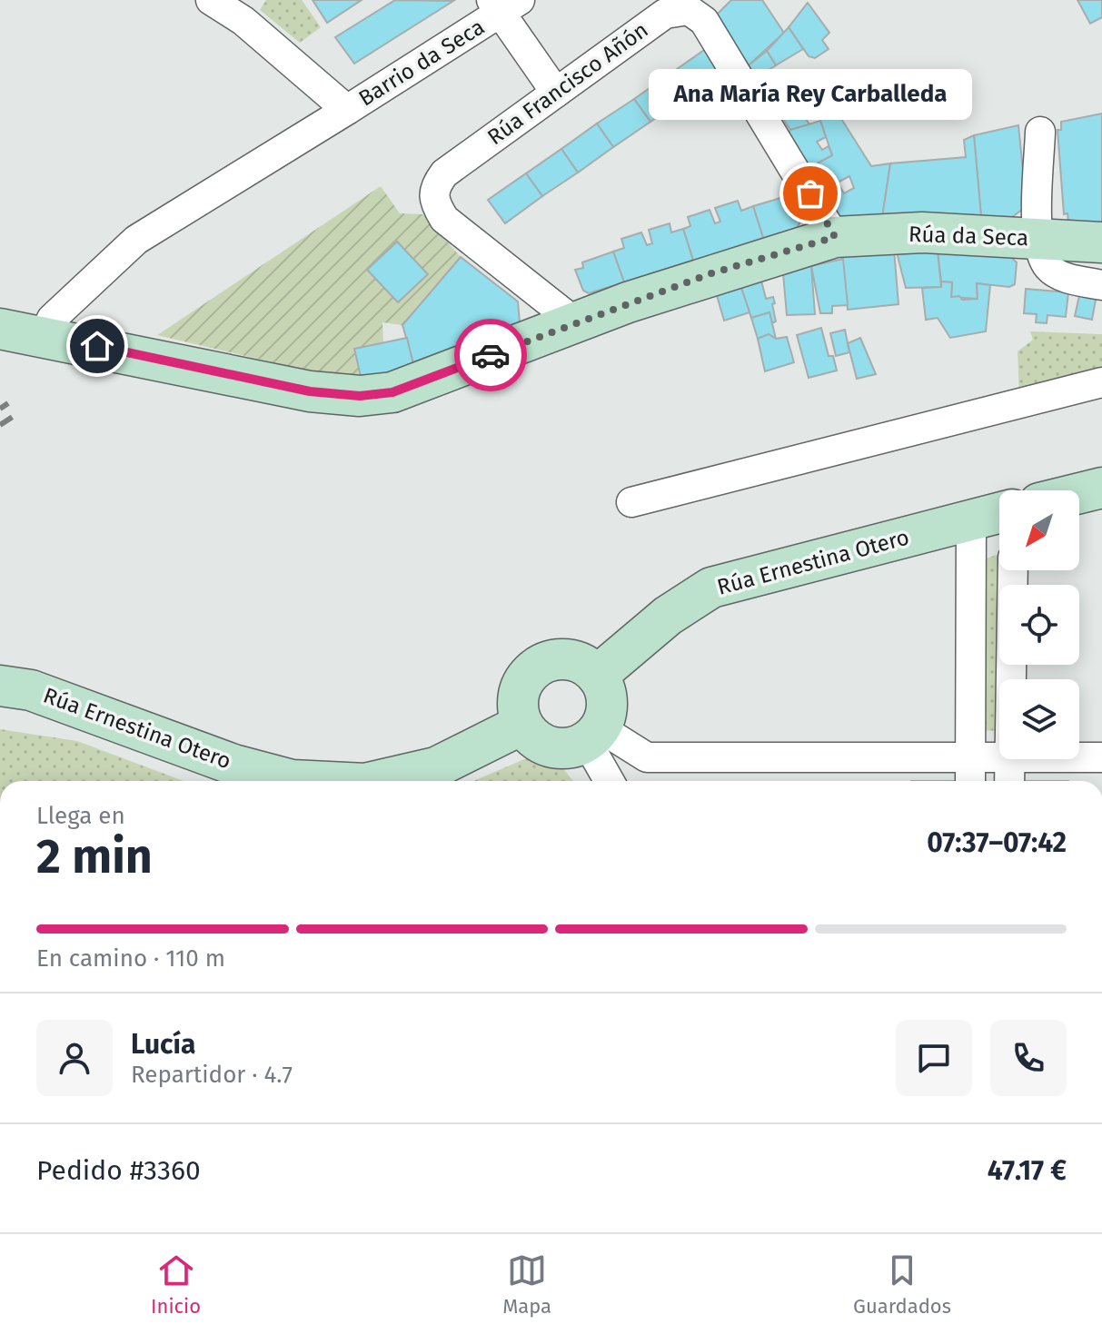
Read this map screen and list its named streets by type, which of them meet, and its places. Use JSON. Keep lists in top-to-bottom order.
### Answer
{
  "streets": {
    "street": [
      "Barrio da Seca",
      "Rúa Francisco Añón",
      "Rúa da Seca",
      "Rúa Ernestina Otero"
    ]
  },
  "crossings": [
    ["Barrio da Seca", "Rúa Francisco Añón"],
    ["Rúa Francisco Añón", "Rúa da Seca"]
  ],
  "places": ["Ana María Rey Carballeda"],
  "north": "bottom left",
  "page": {
    "bubble": "Ana María Rey Carballeda",
    "heading": ["2 min", "Llega en", "07:37–07:42"],
    "panel": [
      "Lucía",
      "Repartidor · 4.7",
      "Pedido #3360",
      "47.17 €"
    ],
    "bar": "En camino · 110 m",
    "tabs": ["Inicio", "Mapa", "Guardados"]
  }
}
